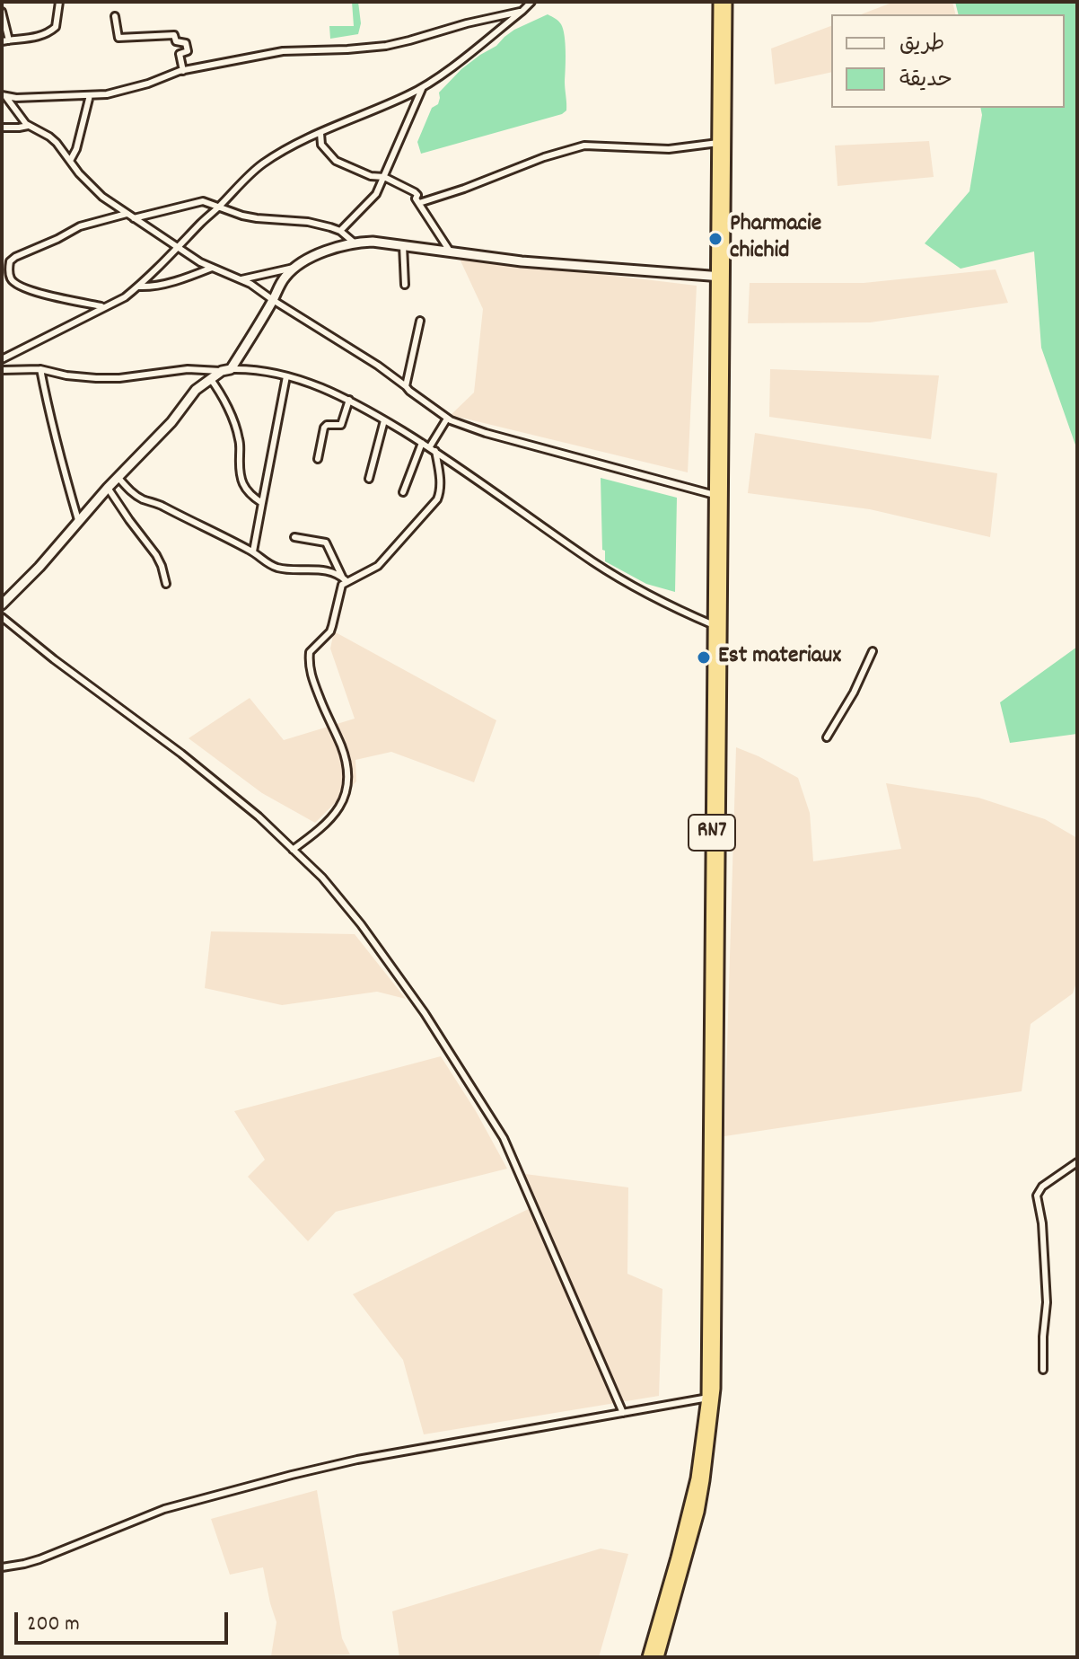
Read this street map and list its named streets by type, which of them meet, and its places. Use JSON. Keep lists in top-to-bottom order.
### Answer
{
  "streets": {
    "highway": ["RN7"]
  },
  "places": ["Pharmacie chichid", "Est materiaux"],
  "legend": ["طريق", "حديقة"],
  "scale_bar": "200 m"
}
